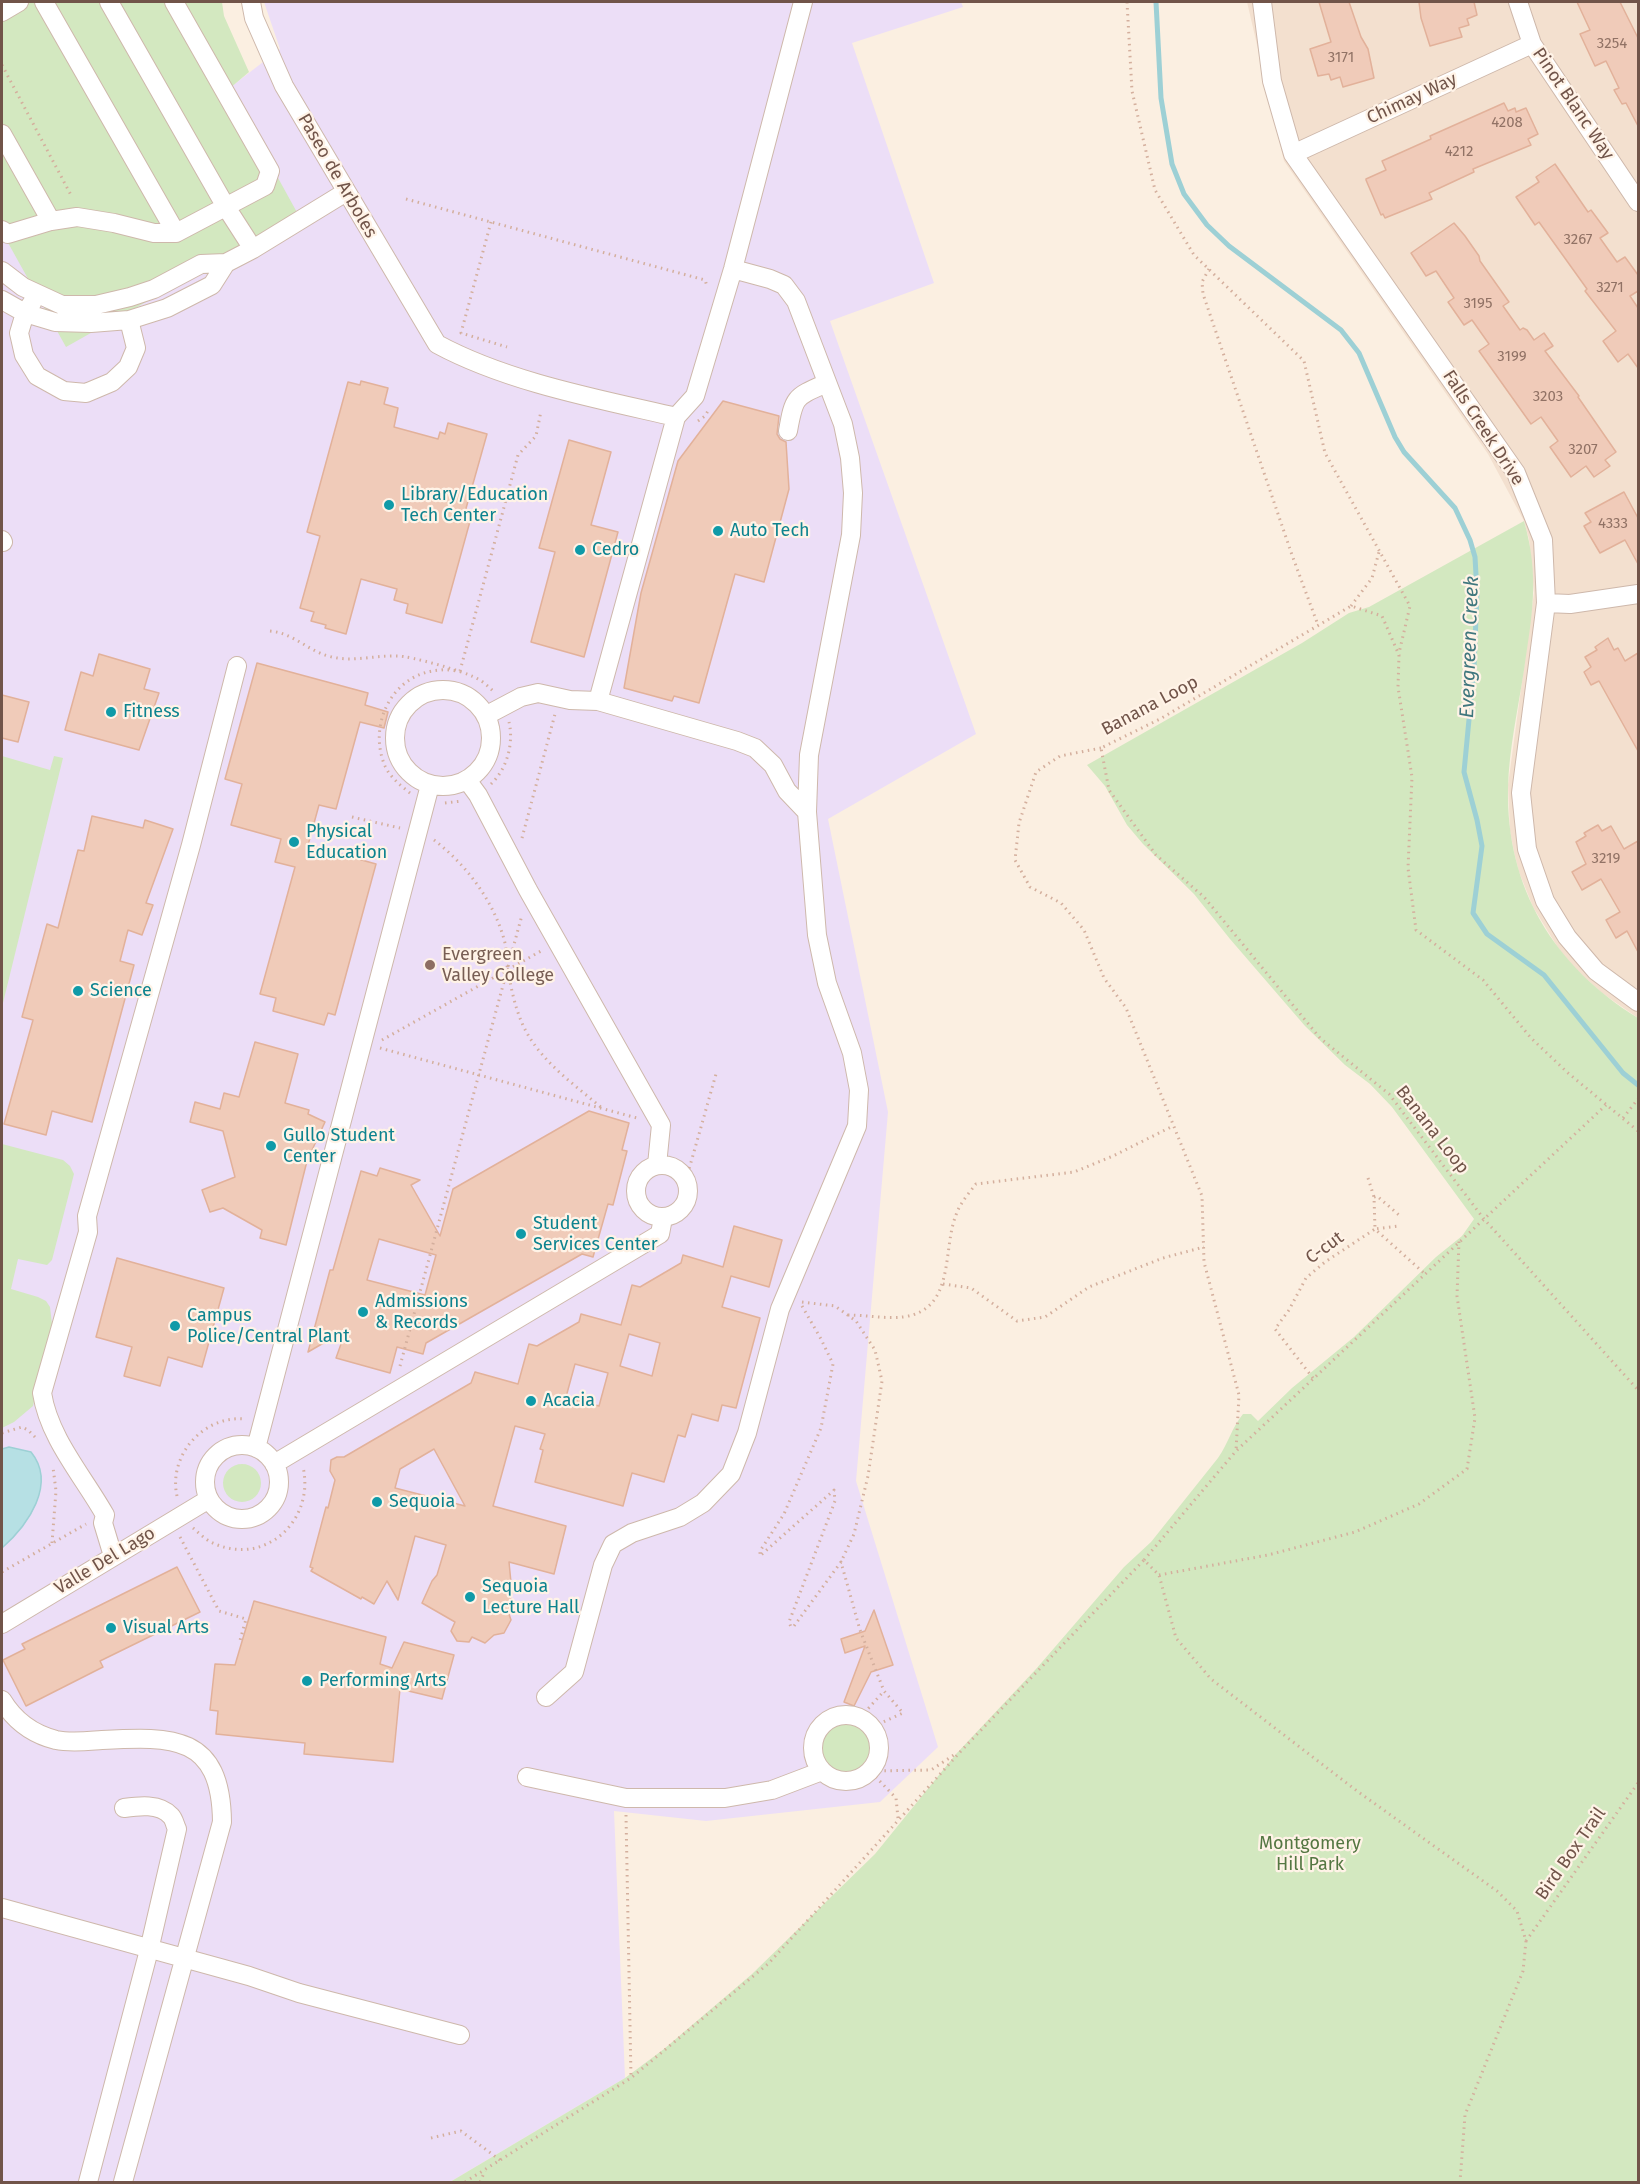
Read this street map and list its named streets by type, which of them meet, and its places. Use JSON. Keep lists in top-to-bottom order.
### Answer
{
  "streets": {
    "street": [
      "Chimay Way",
      "Pinot Blanc Way",
      "Paseo de Arboles",
      "Falls Creek Drive",
      "Valle Del Lago"
    ],
    "path": ["Banana Loop", "C-cut", "Bird Box Trail"]
  },
  "crossings": [
    ["Chimay Way", "Pinot Blanc Way"],
    ["Chimay Way", "Falls Creek Drive"]
  ],
  "water": ["Evergreen Creek"],
  "parks": ["Montgomery Hill Park"],
  "places": [
    "Library/Education Tech Center",
    "Auto Tech",
    "Cedro",
    "Fitness",
    "Physical Education",
    "Evergreen Valley College",
    "Science",
    "Gullo Student Center",
    "Student Services Center",
    "Admissions & Records",
    "Campus Police/Central Plant",
    "Acacia",
    "Sequoia",
    "Sequoia Lecture Hall",
    "Visual Arts",
    "Performing Arts"
  ],
  "house_numbers": [
    "3254",
    "3171",
    "4208",
    "4212",
    "3267",
    "3271",
    "3195",
    "3199",
    "3203",
    "3207",
    "4333",
    "3219"
  ]
}
